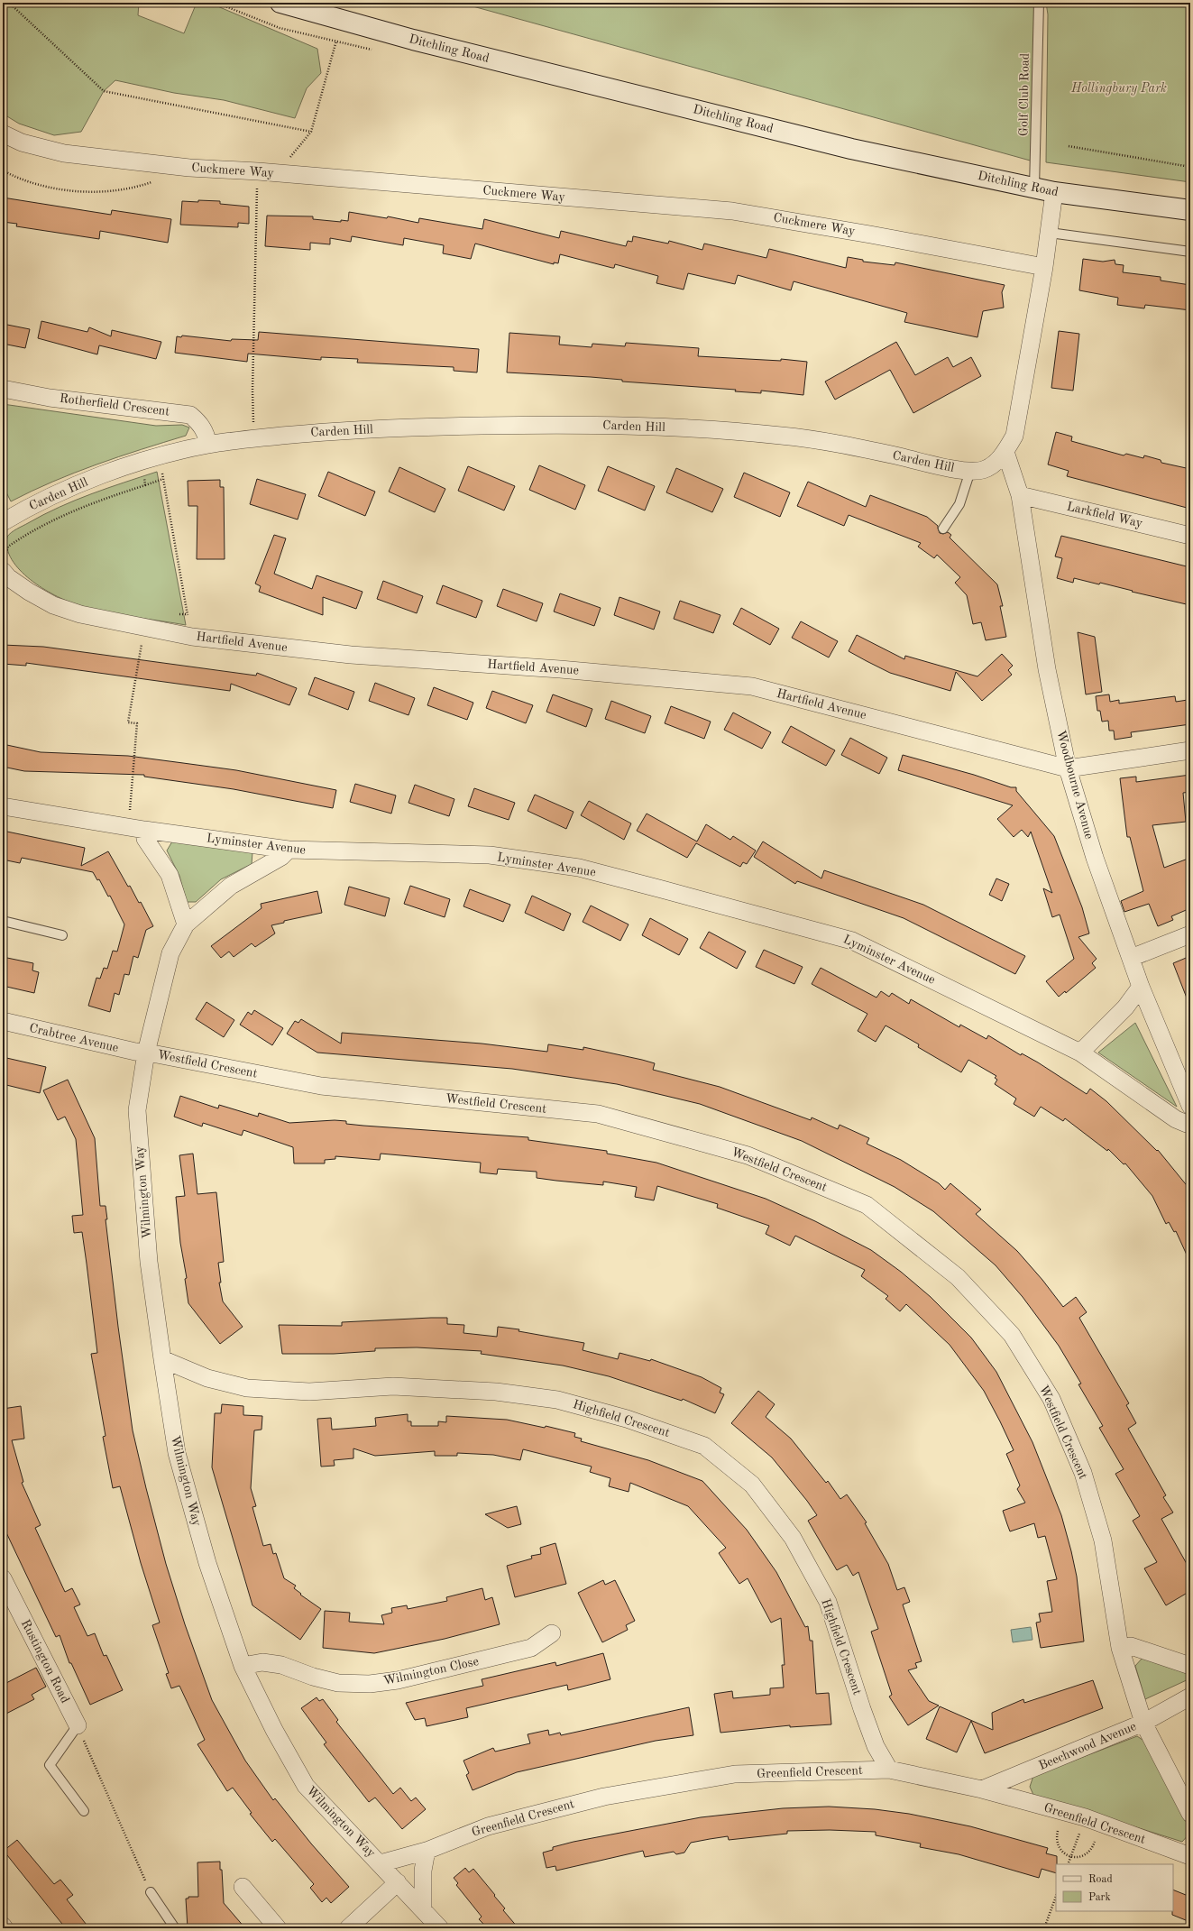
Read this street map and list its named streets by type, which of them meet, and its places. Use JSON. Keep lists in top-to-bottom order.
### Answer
{
  "streets": {
    "street": [
      "Ditchling Road",
      "Cuckmere Way",
      "Rotherfield Crescent",
      "Carden Hill",
      "Larkfield Way",
      "Hartfield Avenue",
      "Woodbourne Avenue",
      "Lyminster Avenue",
      "Crabtree Avenue",
      "Westfield Crescent",
      "Wilmington Way",
      "Highfield Crescent",
      "Rustington Road",
      "Wilmington Close",
      "Beechwood Avenue",
      "Greenfield Crescent"
    ],
    "lane": ["Golf Club Road"]
  },
  "crossings": [
    ["Ditchling Road", "Golf Club Road"],
    ["Ditchling Road", "Carden Hill"],
    ["Cuckmere Way", "Carden Hill"],
    ["Rotherfield Crescent", "Carden Hill"],
    ["Carden Hill", "Woodbourne Avenue"],
    ["Larkfield Way", "Woodbourne Avenue"],
    ["Hartfield Avenue", "Woodbourne Avenue"],
    ["Lyminster Avenue", "Wilmington Way"],
    ["Crabtree Avenue", "Westfield Crescent"],
    ["Crabtree Avenue", "Wilmington Way"],
    ["Westfield Crescent", "Wilmington Way"],
    ["Westfield Crescent", "Beechwood Avenue"],
    ["Wilmington Way", "Highfield Crescent"],
    ["Wilmington Way", "Wilmington Close"],
    ["Wilmington Way", "Greenfield Crescent"],
    ["Highfield Crescent", "Greenfield Crescent"],
    ["Beechwood Avenue", "Greenfield Crescent"]
  ],
  "parks": ["Hollingbury Park"],
  "legend": ["Road", "Park"]
}
